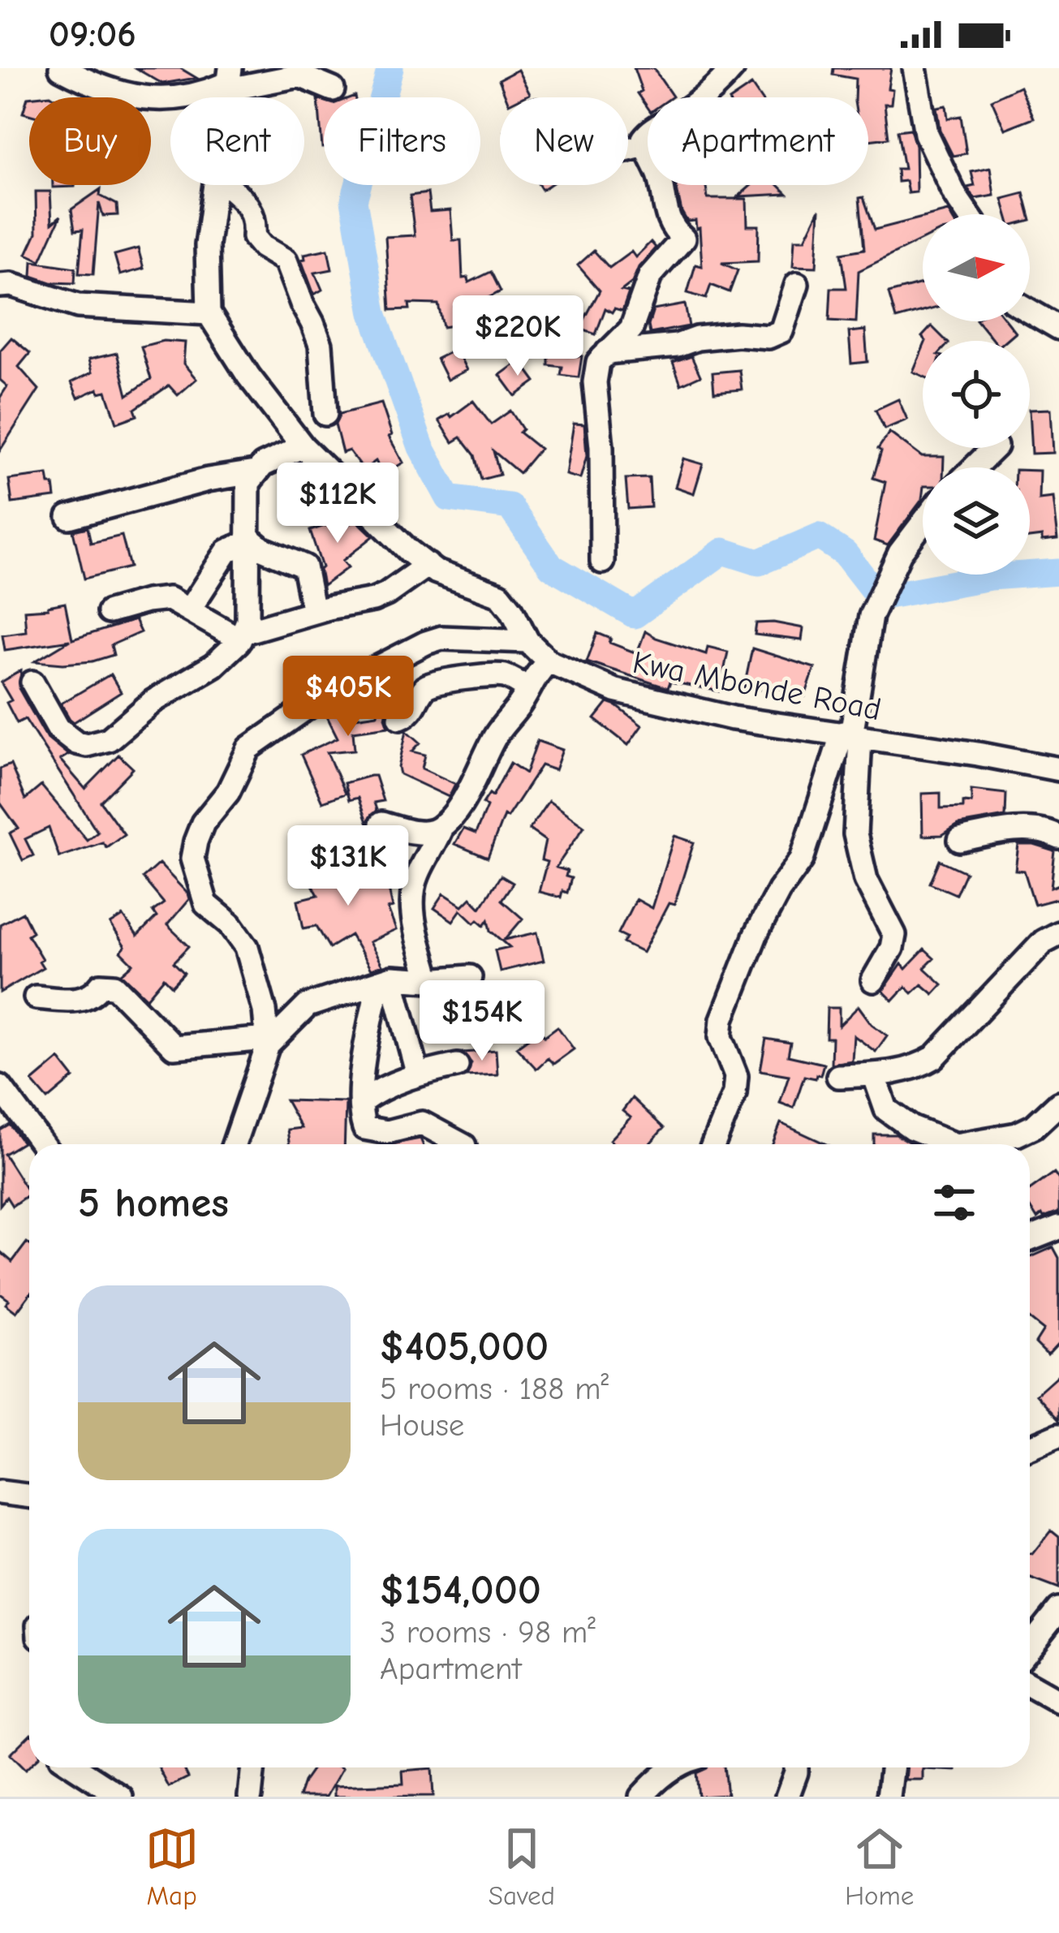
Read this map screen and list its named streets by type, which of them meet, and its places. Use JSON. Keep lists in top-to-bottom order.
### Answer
{
  "streets": {
    "street": ["Kwa Mbonde Road"]
  },
  "north": "right",
  "page": {
    "status": "09:06",
    "chip": [
      "Buy",
      "Rent",
      "Filters",
      "New",
      "Apartment"
    ],
    "price": [
      "$220K",
      "$112K",
      "$405K",
      "$131K",
      "$154K"
    ],
    "heading": "5 homes",
    "list": [
      {
        "name": "$405,000",
        "note": "5 rooms · 188 m² · House"
      },
      {
        "name": "$154,000",
        "note": "3 rooms · 98 m² · Apartment"
      }
    ],
    "tabs": ["Map", "Saved", "Home"]
  }
}
